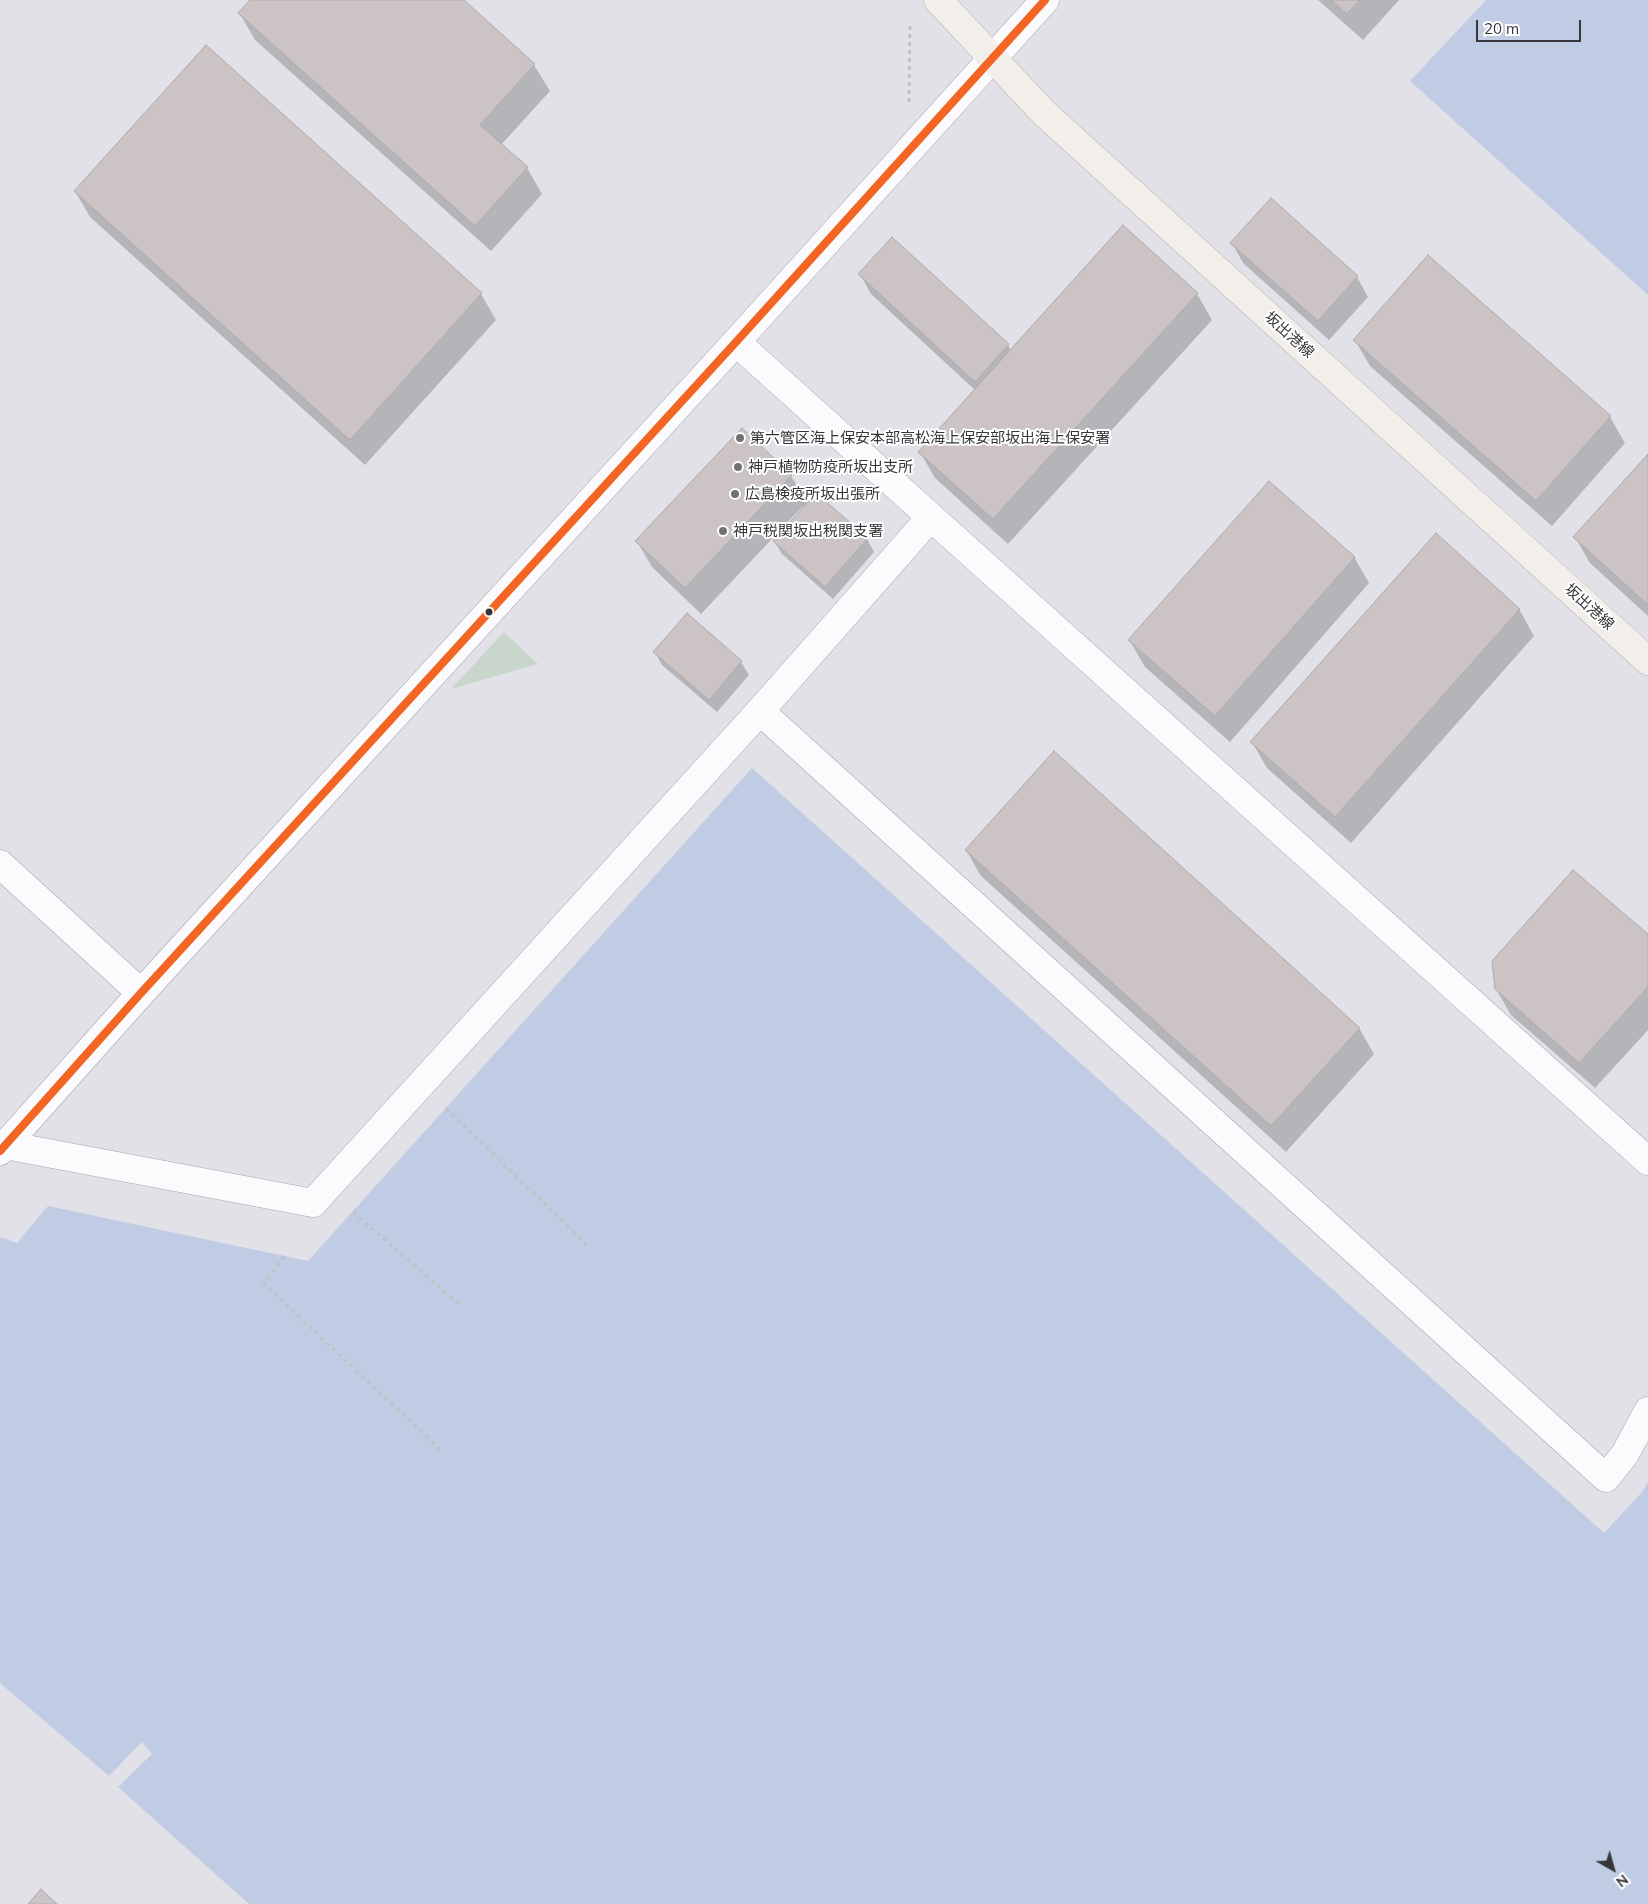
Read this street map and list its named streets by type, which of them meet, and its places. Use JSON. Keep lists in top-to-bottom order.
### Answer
{
  "streets": {
    "main road": ["坂出港線"]
  },
  "places": [
    "第六管区海上保安本部高松海上保安部坂出海上保安署",
    "神戸植物防疫所坂出支所",
    "広島検疫所坂出張所",
    "神戸税関坂出税関支署"
  ],
  "scale_bar": "20 m",
  "north": "bottom right"
}
